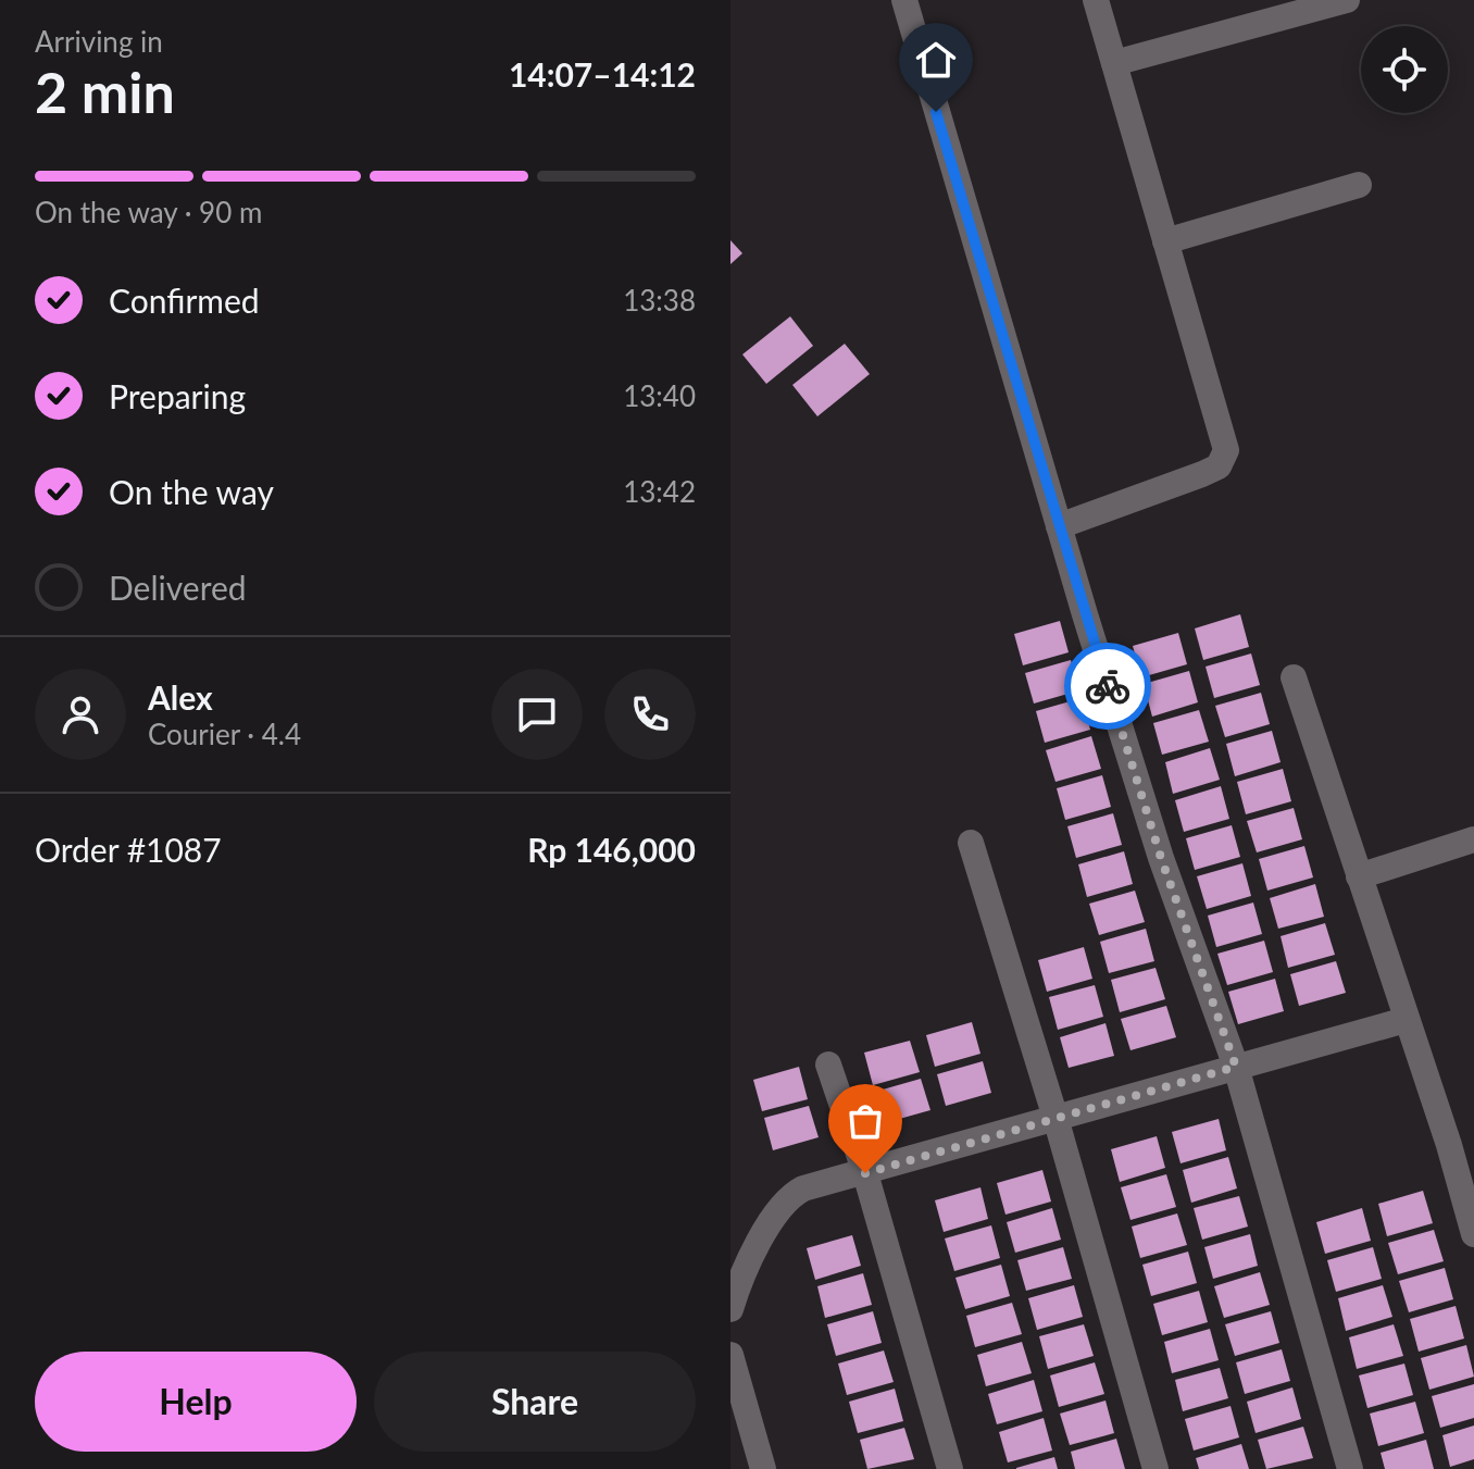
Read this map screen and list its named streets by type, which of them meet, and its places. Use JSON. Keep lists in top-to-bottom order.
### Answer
{
  "page": {
    "heading": ["2 min", "Arriving in", "14:07–14:12"],
    "panel": [
      "Alex",
      "Courier · 4.4",
      "Order #1087",
      "Rp 146,000"
    ],
    "bar": "On the way · 90 m",
    "list": [
      ["Confirmed", "13:38"],
      ["Preparing", "13:40"],
      ["On the way", "13:42"],
      "Delivered"
    ],
    "buttons": ["Help", "Share"]
  }
}
